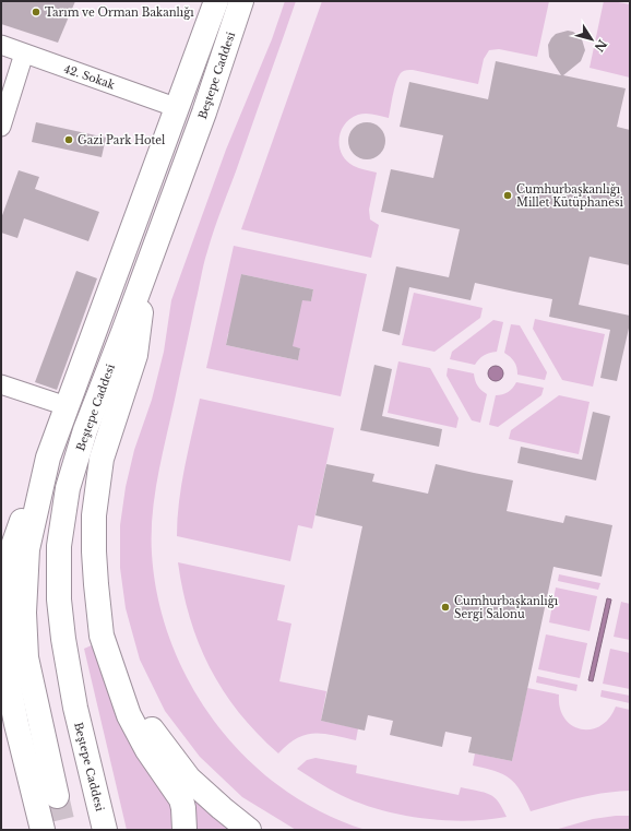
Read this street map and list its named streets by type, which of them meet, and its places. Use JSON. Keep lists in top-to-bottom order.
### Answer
{
  "streets": {
    "main road": ["Beştepe Caddesi"],
    "street": ["42. Sokak"]
  },
  "places": [
    "Tarım ve Orman Bakanlığı",
    "Gazi Park Hotel",
    "Cumhurbaşkanlığı Millet Kütüphanesi",
    "Cumhurbaşkanlığı Sergi Salonu"
  ],
  "north": "bottom right"
}
